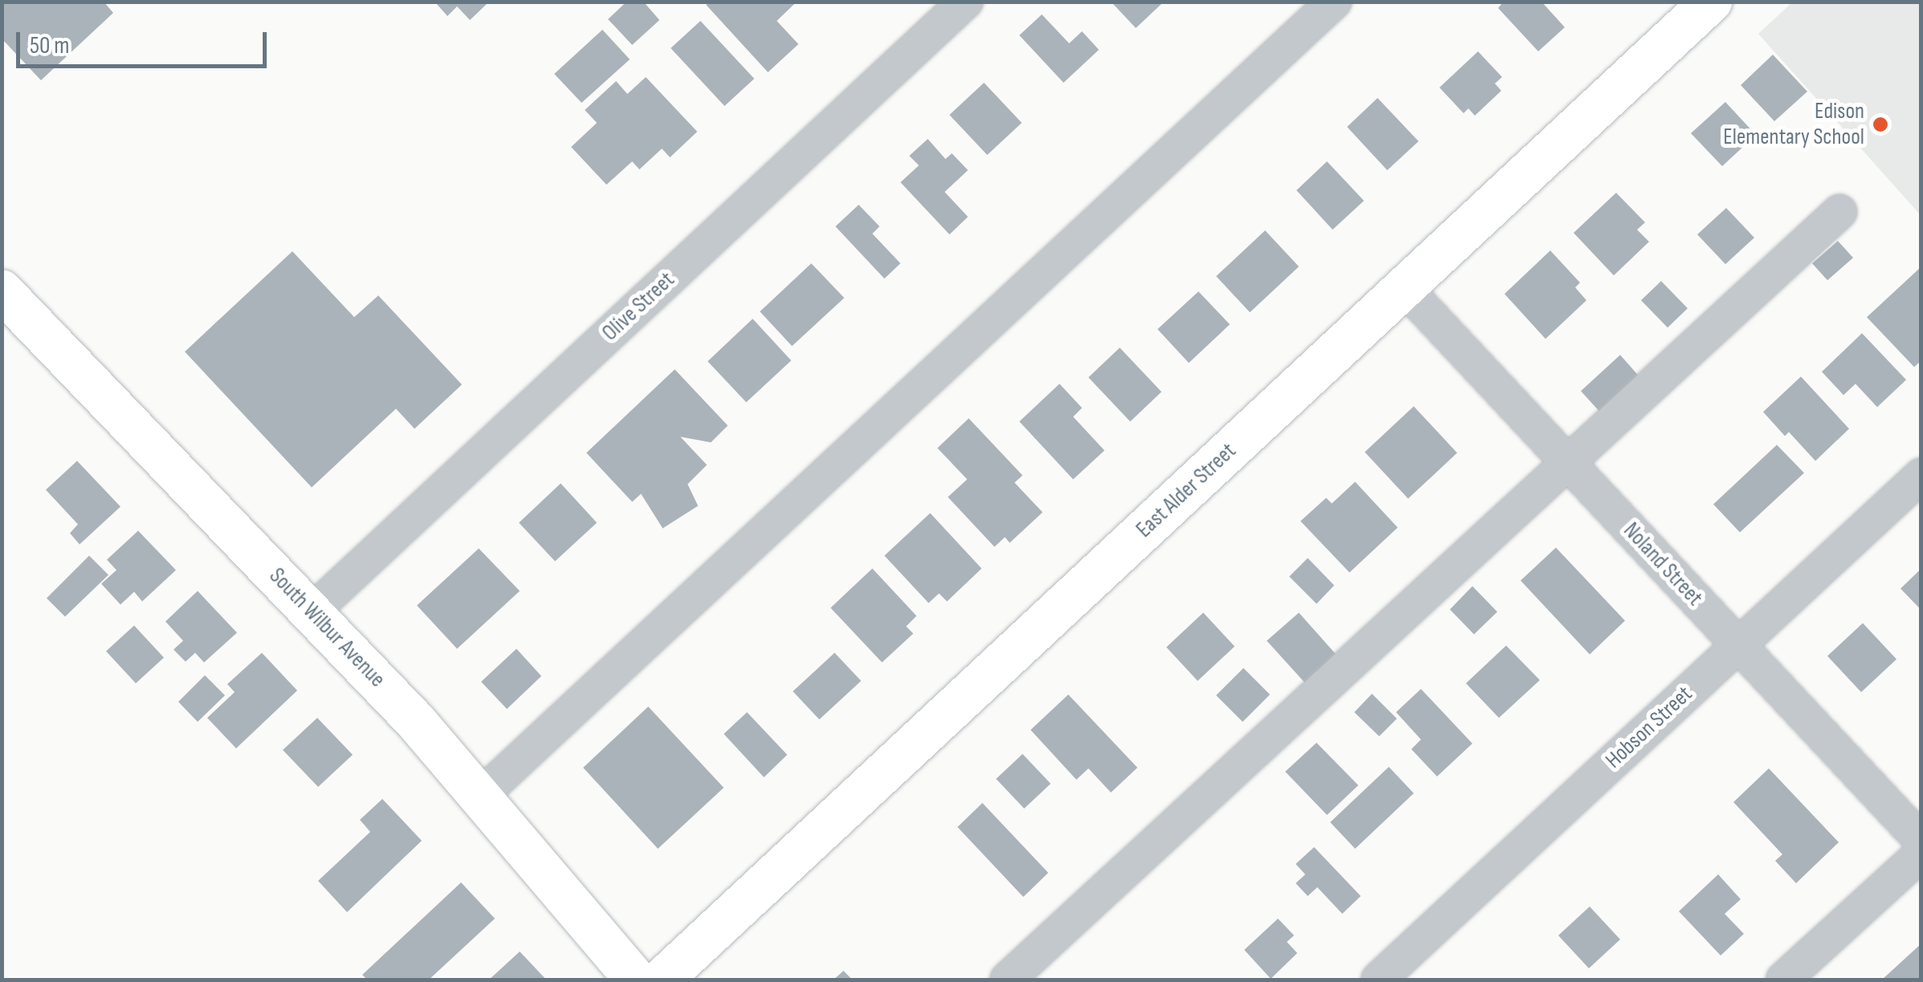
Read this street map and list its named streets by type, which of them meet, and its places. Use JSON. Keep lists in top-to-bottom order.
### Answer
{
  "streets": {
    "main road": ["East Alder Street", "South Wilbur Avenue"],
    "street": ["Olive Street", "Noland Street", "Hobson Street"]
  },
  "crossings": [
    ["Olive Street", "South Wilbur Avenue"],
    ["East Alder Street", "Noland Street"],
    ["Noland Street", "Hobson Street"]
  ],
  "places": ["Edison Elementary School"],
  "scale_bar": "50 m"
}
